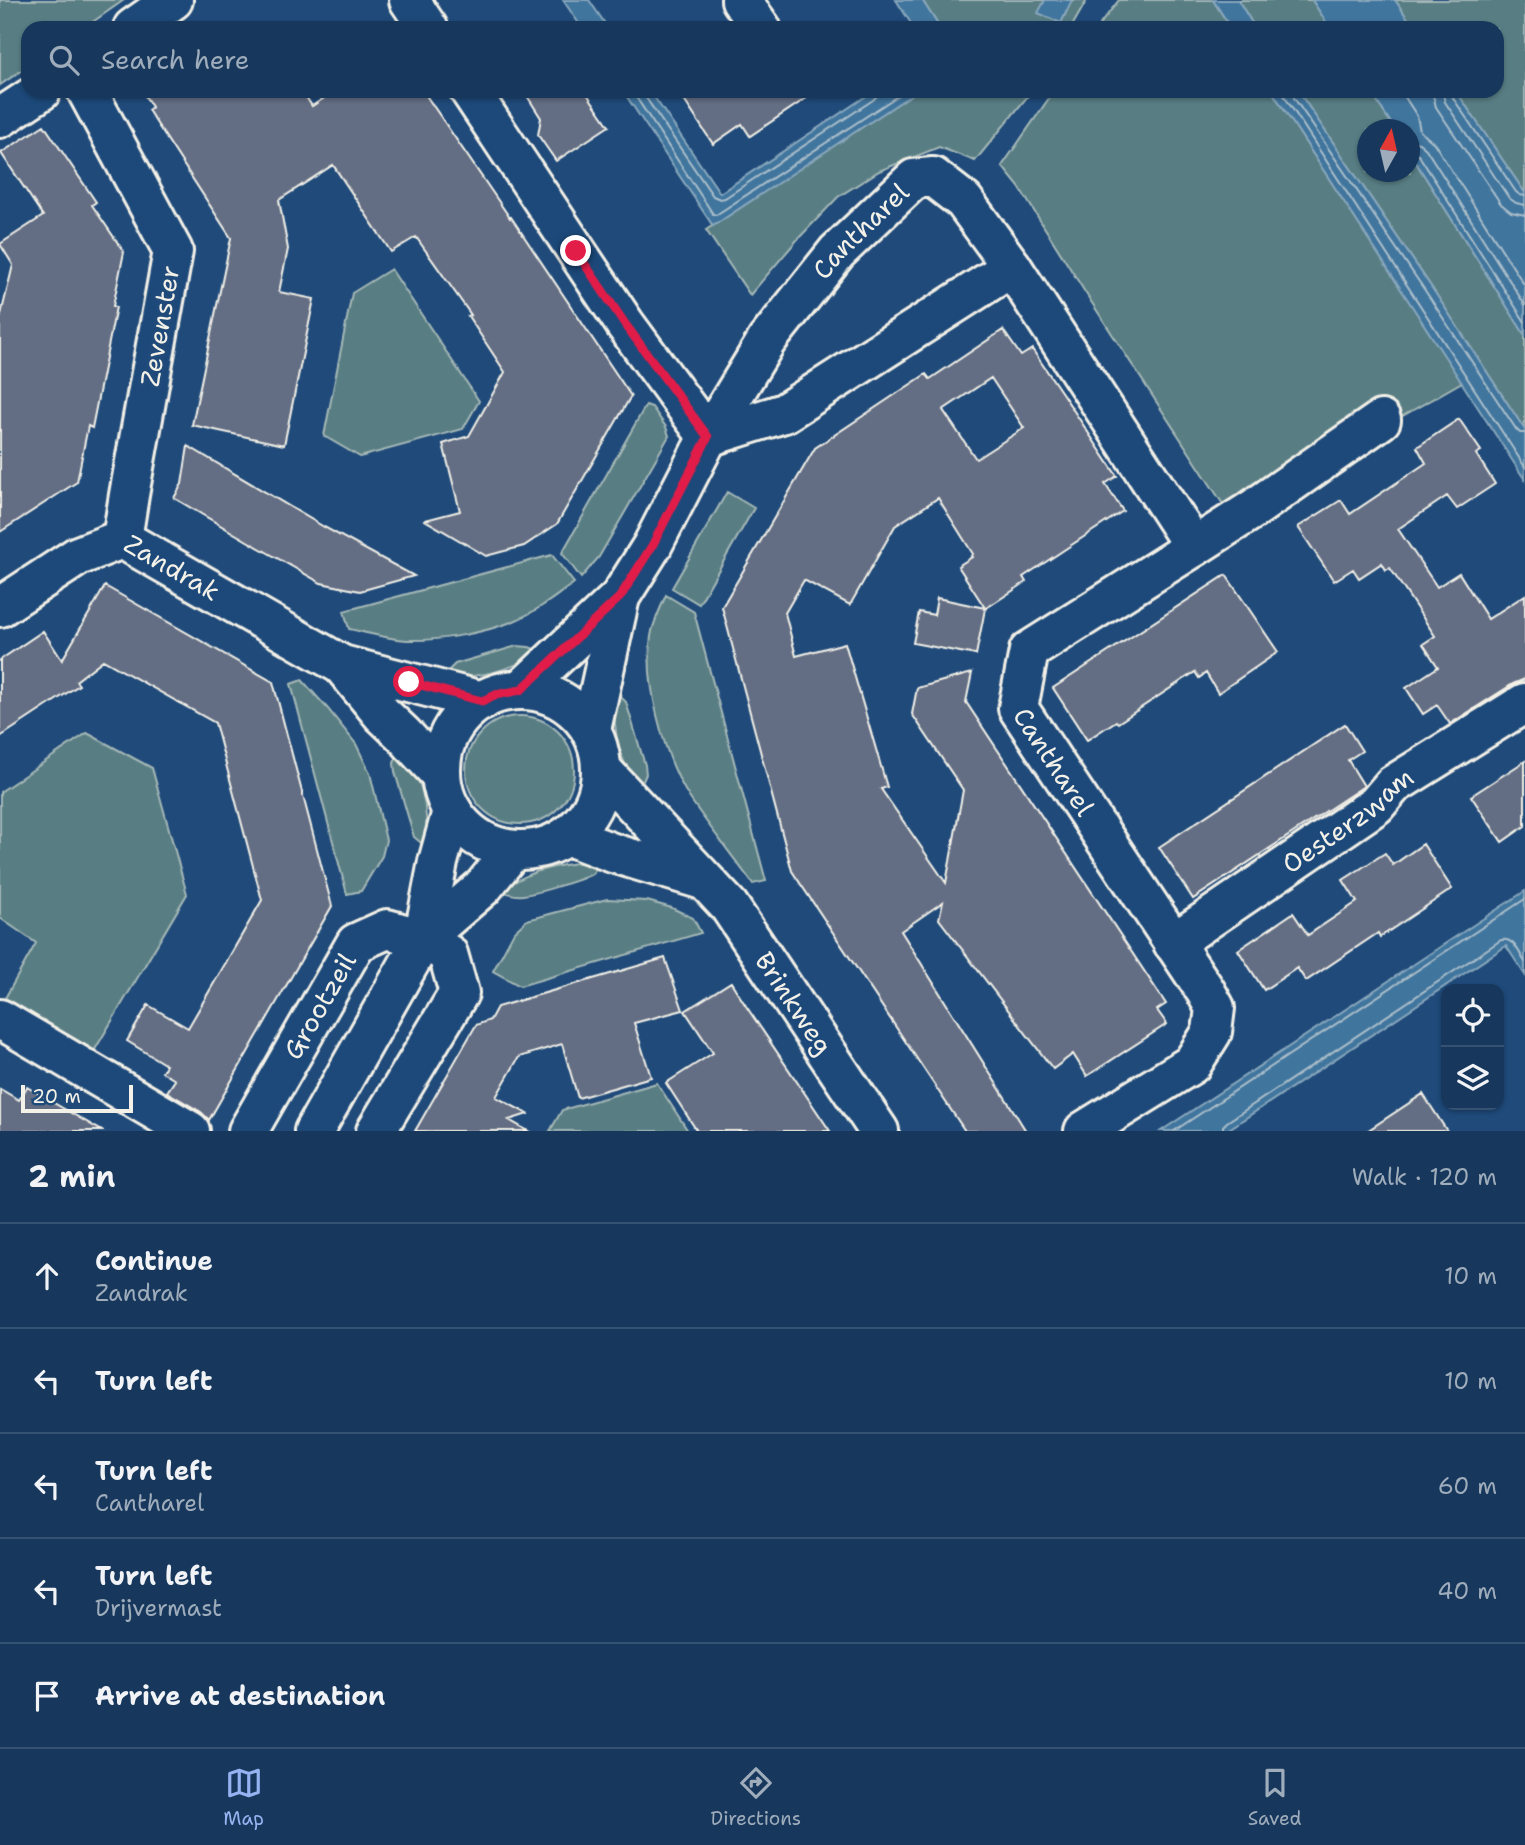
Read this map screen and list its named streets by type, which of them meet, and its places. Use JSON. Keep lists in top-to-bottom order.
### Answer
{
  "streets": {
    "street": [
      "Cantharel",
      "Zevenster",
      "Zandrak",
      "Oesterzwam",
      "Brinkweg",
      "Grootzeil"
    ]
  },
  "crossings": [
    ["Cantharel", "Zandrak"],
    ["Cantharel", "Oesterzwam"],
    ["Cantharel", "Brinkweg"],
    ["Zevenster", "Zandrak"],
    ["Zandrak", "Brinkweg"]
  ],
  "scale_bar": "20 m",
  "north": "top",
  "page": {
    "search": "Search here",
    "scale": "20 m",
    "heading": ["2 min", "Walk · 120 m"],
    "list": [
      ["Continue", "Zandrak", "10 m"],
      ["Turn left", "10 m"],
      ["Turn left", "Cantharel", "60 m"],
      ["Turn left", "Drijvermast", "40 m"],
      "Arrive at destination"
    ],
    "nav": ["Map", "Directions", "Saved"]
  }
}
